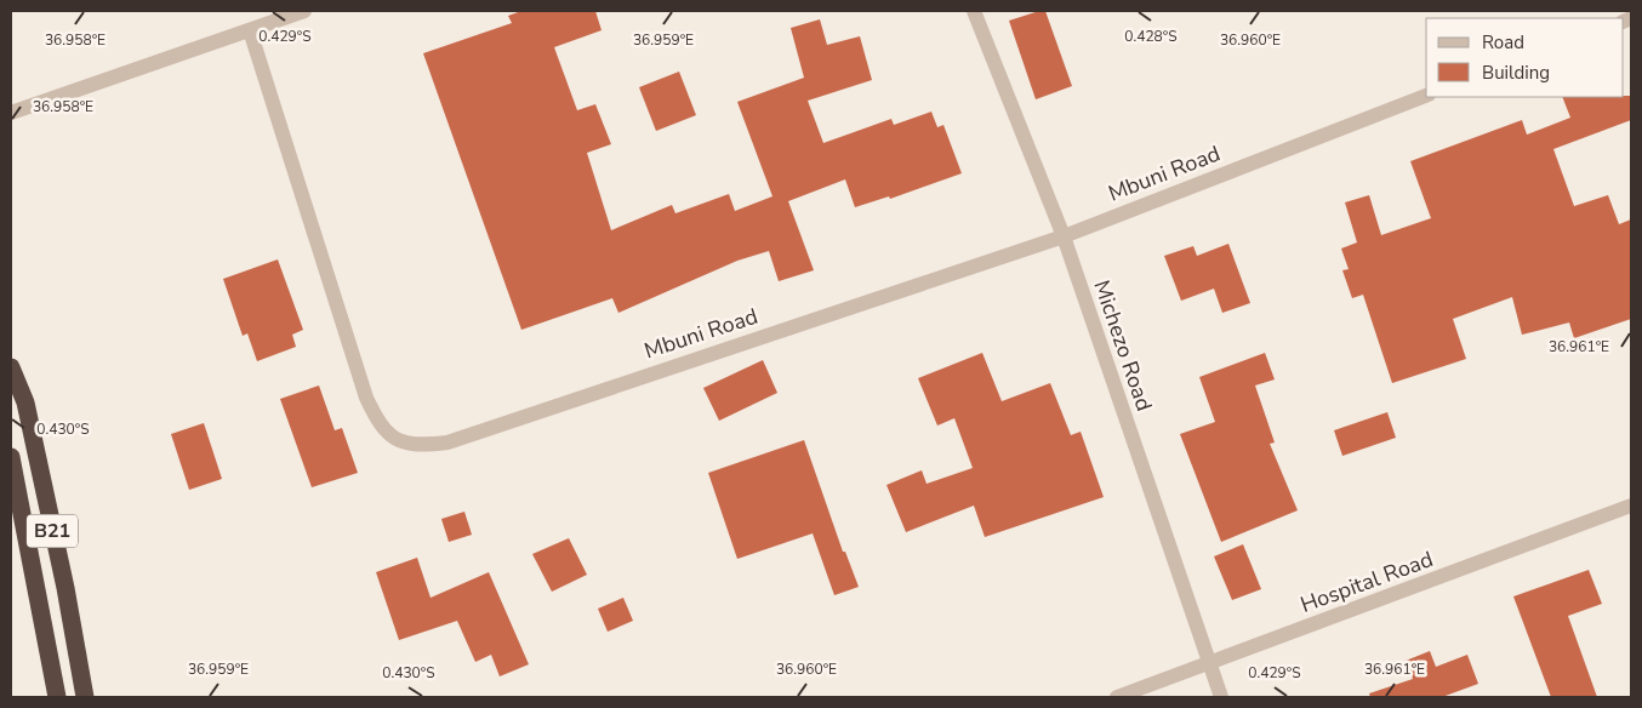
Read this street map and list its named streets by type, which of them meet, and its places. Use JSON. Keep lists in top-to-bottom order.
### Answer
{
  "streets": {
    "highway": ["B21"],
    "street": ["Mbuni Road", "Michezo Road", "Hospital Road"]
  },
  "crossings": [
    ["Mbuni Road", "Michezo Road"],
    ["Michezo Road", "Hospital Road"]
  ],
  "legend": ["Road", "Building"],
  "coordinates": [
    "0.429°S",
    "0.428°S",
    "36.958°E",
    "36.959°E",
    "36.960°E",
    "36.961°E",
    "0.430°S"
  ]
}
